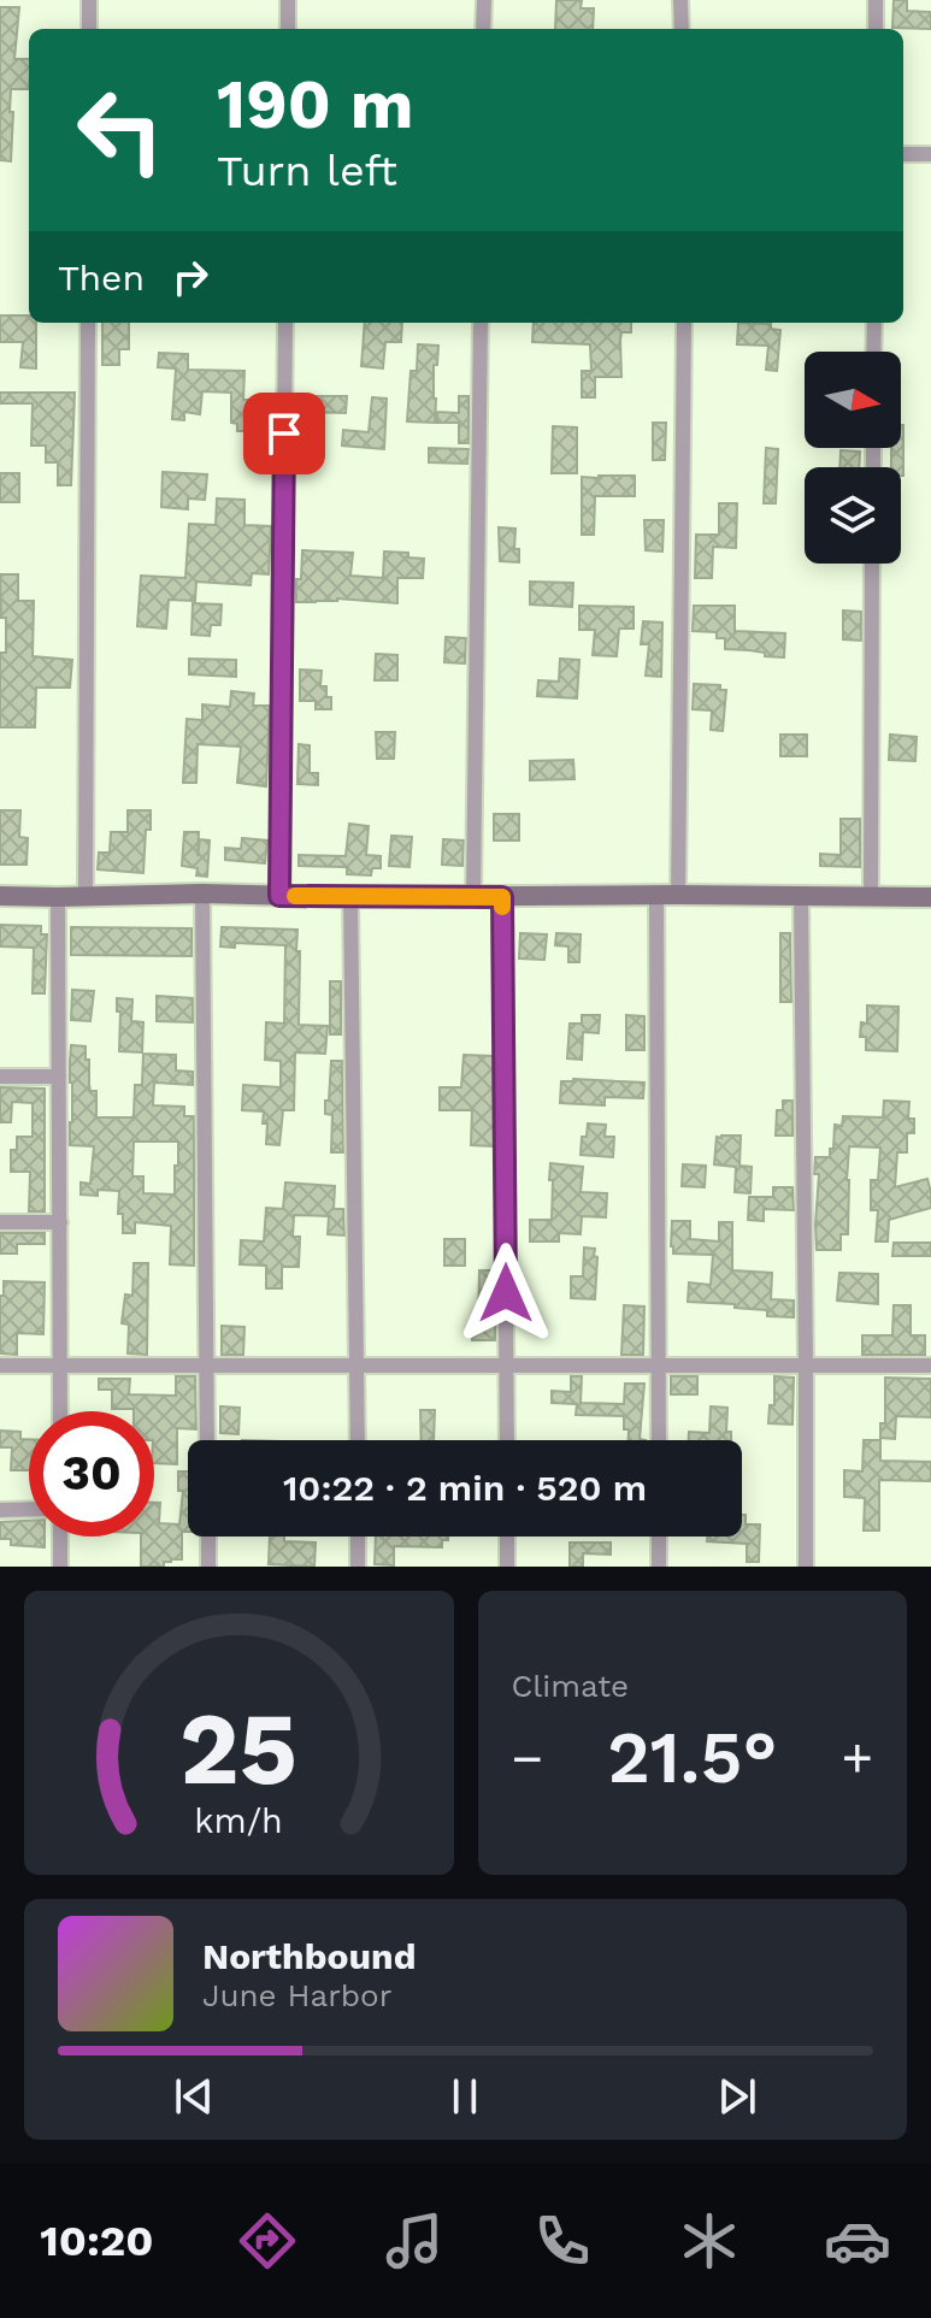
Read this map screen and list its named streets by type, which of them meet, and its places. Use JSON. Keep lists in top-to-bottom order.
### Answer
{
  "north": "right",
  "page": {
    "turn": ["190 m", "Turn left"],
    "then": "Then",
    "limit": "30",
    "trip": "10:22 · 2 min · 520 m",
    "tile": "Climate",
    "heat": ["−", "21.5°", "+"],
    "song": ["Northbound", "June Harbor"],
    "tabs": "10:20",
    "gauge": ["25", "km/h"]
  }
}
